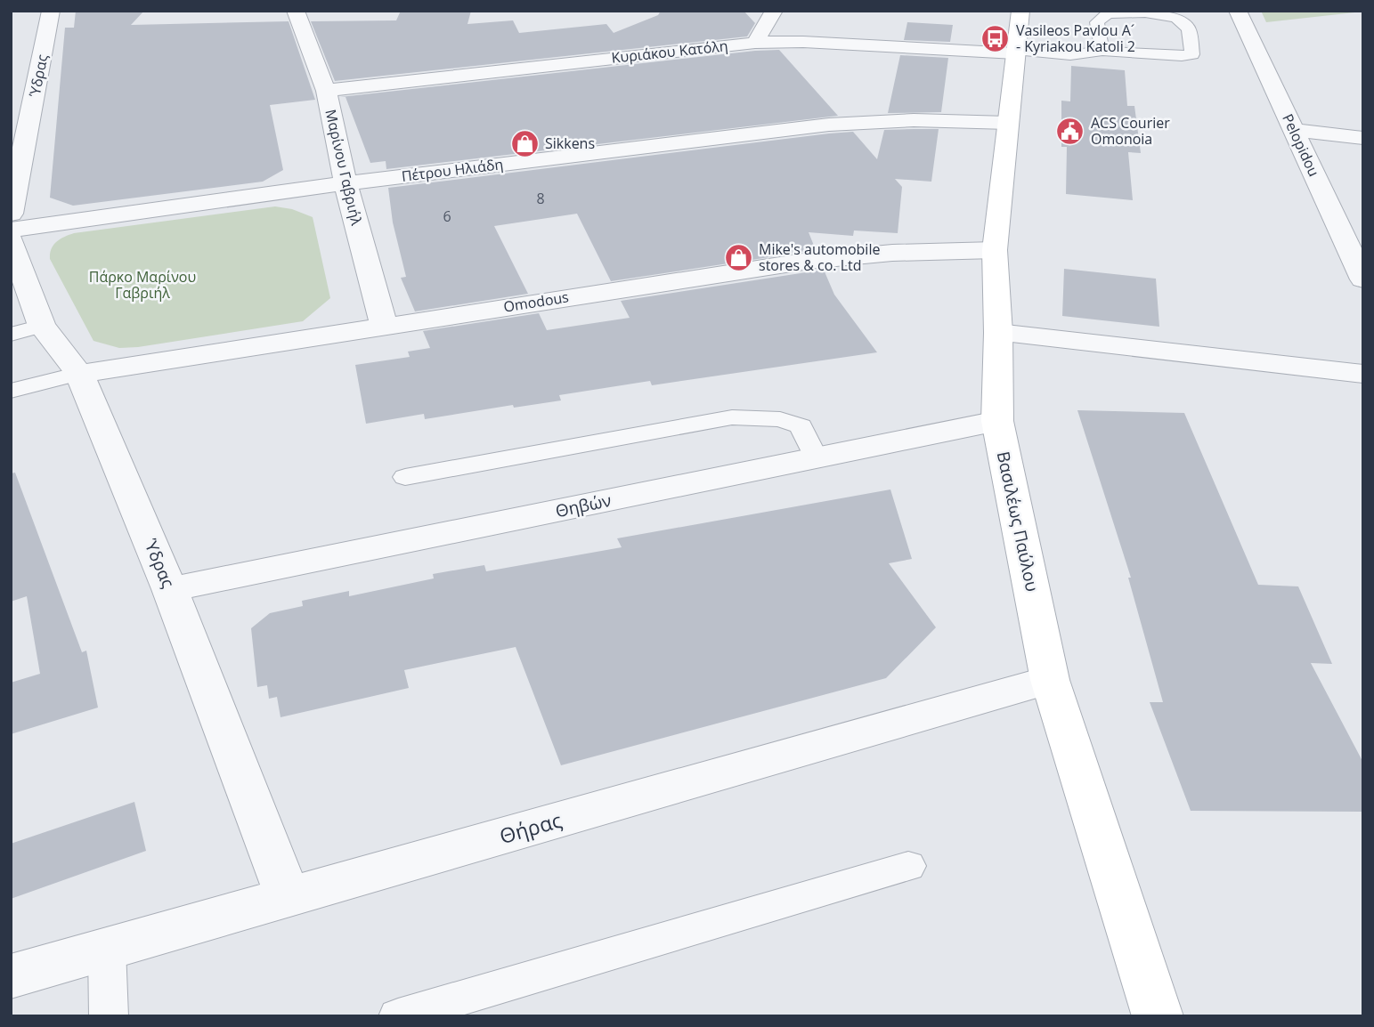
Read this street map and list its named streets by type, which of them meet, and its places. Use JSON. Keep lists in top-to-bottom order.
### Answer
{
  "streets": {
    "street": [
      "Κυριάκου Κατόλη",
      "Ύδρας",
      "Pelopidou",
      "Μαρίνου Γαβριήλ",
      "Πέτρου Ηλιάδη",
      "Omodous",
      "Θηβών",
      "Βασιλέως Παύλου",
      "Θήρας"
    ]
  },
  "crossings": [
    ["Κυριάκου Κατόλη", "Μαρίνου Γαβριήλ"],
    ["Κυριάκου Κατόλη", "Βασιλέως Παύλου"],
    ["Ύδρας", "Omodous"],
    ["Ύδρας", "Θηβών"],
    ["Ύδρας", "Θήρας"],
    ["Μαρίνου Γαβριήλ", "Πέτρου Ηλιάδη"],
    ["Μαρίνου Γαβριήλ", "Omodous"],
    ["Πέτρου Ηλιάδη", "Βασιλέως Παύλου"],
    ["Omodous", "Βασιλέως Παύλου"],
    ["Θηβών", "Βασιλέως Παύλου"],
    ["Βασιλέως Παύλου", "Θήρας"]
  ],
  "parks": ["Πάρκο Μαρίνου Γαβριήλ"],
  "places": {
    "bus stop": ["Vasileos Pavlou A´ - Kyriakou Katoli 2"],
    "public building": ["ACS Courier Omonoia"],
    "shop": ["Sikkens", "Mike's automobile stores & co. Ltd"]
  },
  "house_numbers": ["8", "6"]
}
